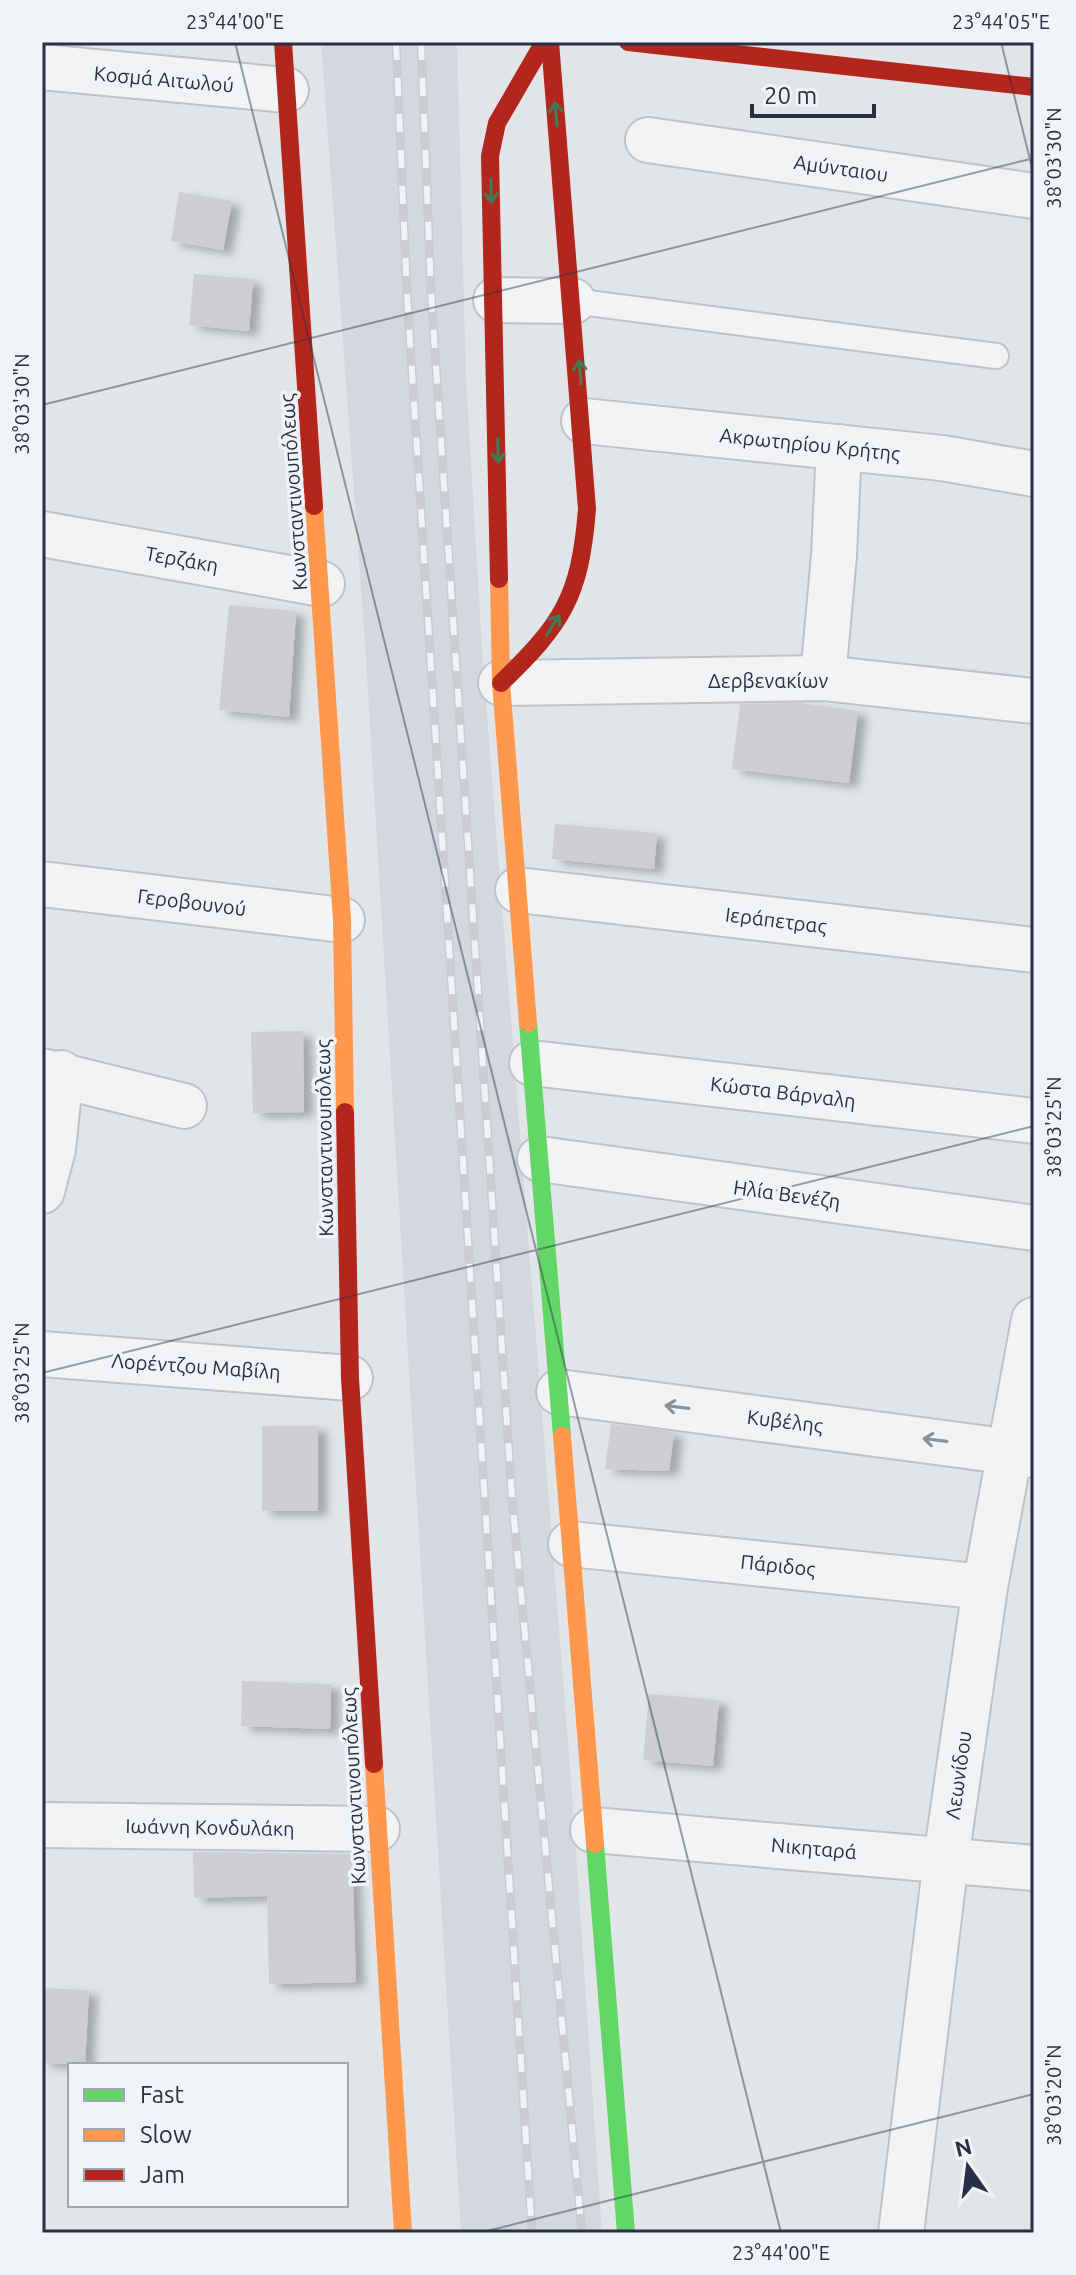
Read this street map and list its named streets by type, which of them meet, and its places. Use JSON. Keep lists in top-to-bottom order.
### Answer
{
  "streets": {
    "street": [
      "Κοσμά Αιτωλού",
      "Αμύνταιου",
      "Ακρωτηρίου Κρήτης",
      "Κωνσταντινουπόλεως",
      "Τερζάκη",
      "Δερβενακίων",
      "Γεροβουνού",
      "Ιεράπετρας",
      "Κώστα Βάρναλη",
      "Ηλία Βενέζη",
      "Λορέντζου Μαβίλη",
      "Κυβέλης",
      "Πάριδος",
      "Λεωνίδου",
      "Ιωάννη Κονδυλάκη",
      "Νικηταρά"
    ]
  },
  "crossings": [
    ["Κοσμά Αιτωλού", "Κωνσταντινουπόλεως"],
    ["Κωνσταντινουπόλεως", "Τερζάκη"],
    ["Κωνσταντινουπόλεως", "Γεροβουνού"],
    ["Κωνσταντινουπόλεως", "Λορέντζου Μαβίλη"],
    ["Κωνσταντινουπόλεως", "Ιωάννη Κονδυλάκη"],
    ["Κυβέλης", "Λεωνίδου"],
    ["Πάριδος", "Λεωνίδου"],
    ["Λεωνίδου", "Νικηταρά"]
  ],
  "one_way": ["Κυβέλης"],
  "legend": ["Fast", "Slow", "Jam"],
  "scale_bar": "20 m",
  "north": "top",
  "coordinates": [
    "23°44'00\"E",
    "23°44'05\"E",
    "38°03'30\"N",
    "38°03'25\"N",
    "38°03'20\"N"
  ]
}
